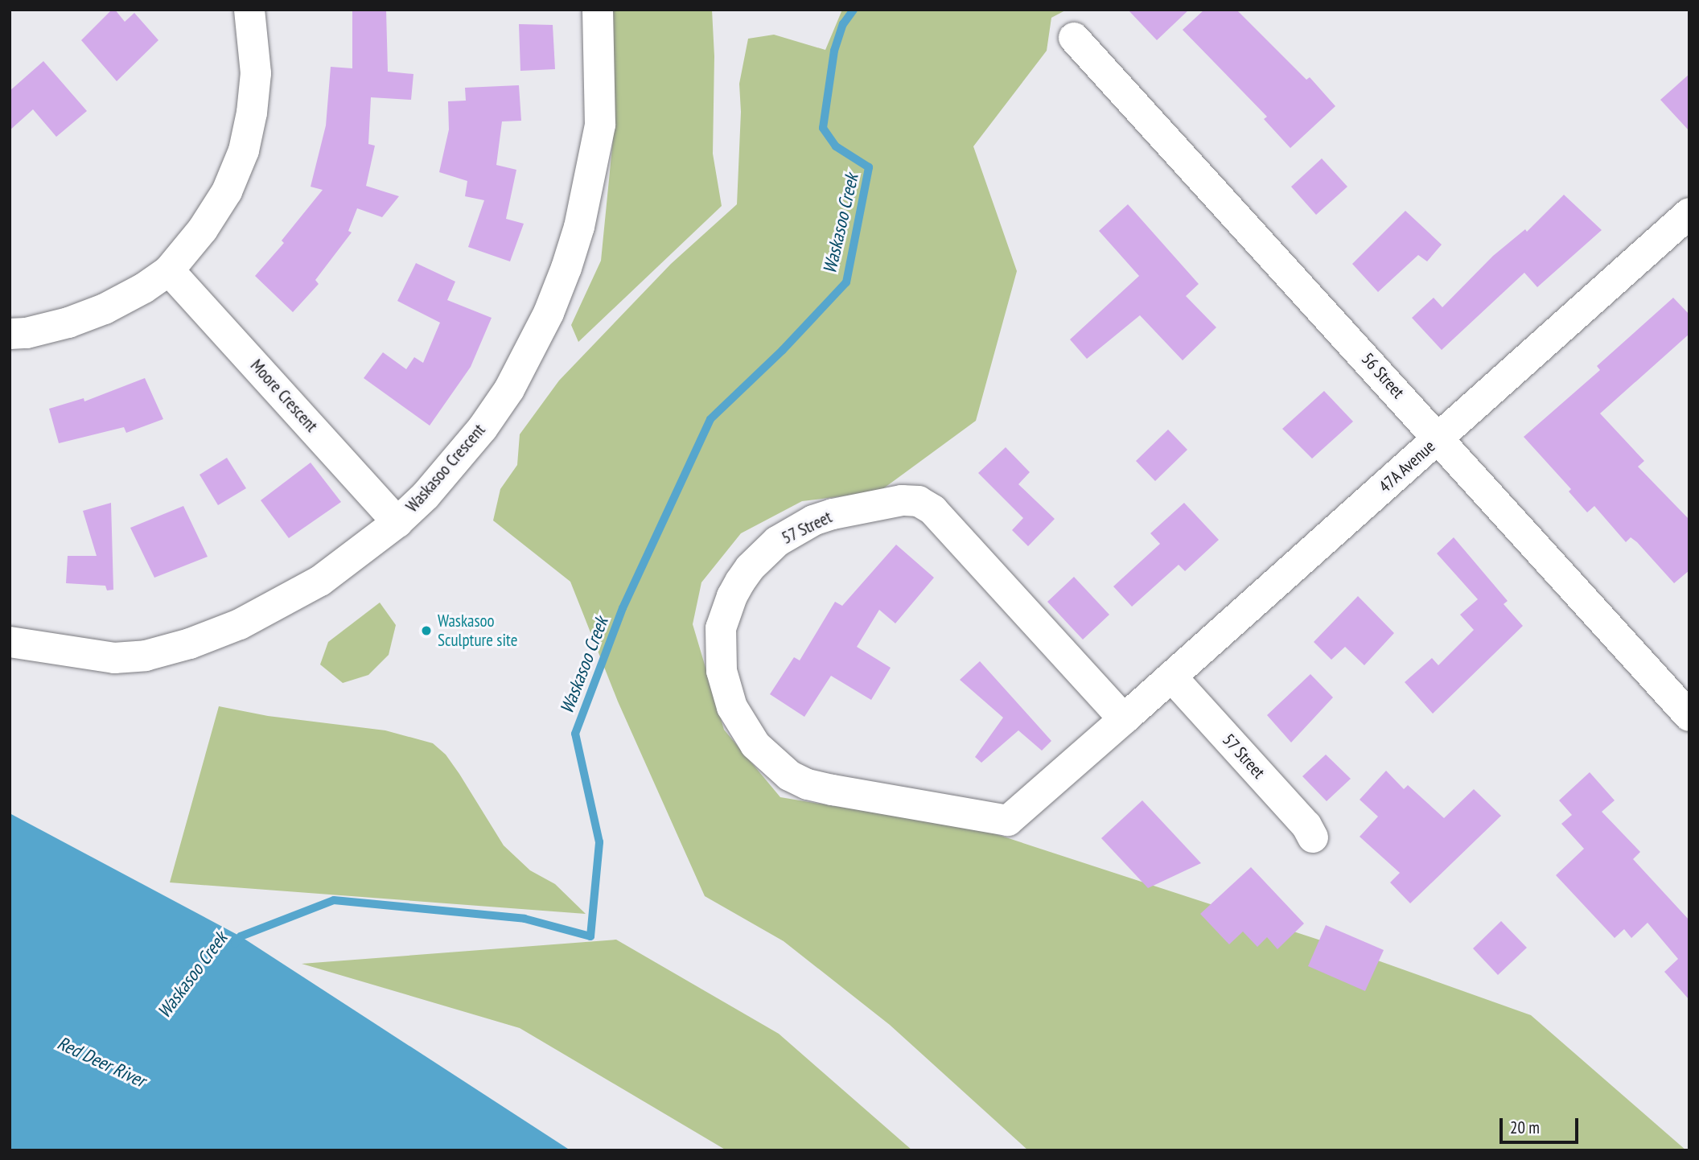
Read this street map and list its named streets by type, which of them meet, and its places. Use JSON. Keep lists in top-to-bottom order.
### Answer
{
  "streets": {
    "street": [
      "56 Street",
      "Moore Crescent",
      "47A Avenue",
      "Waskasoo Crescent",
      "57 Street"
    ]
  },
  "crossings": [
    ["56 Street", "47A Avenue"],
    ["Moore Crescent", "Waskasoo Crescent"],
    ["47A Avenue", "57 Street"]
  ],
  "water": ["Waskasoo Creek", "Red Deer River"],
  "places": ["Waskasoo Sculpture site"],
  "scale_bar": "20 m"
}
